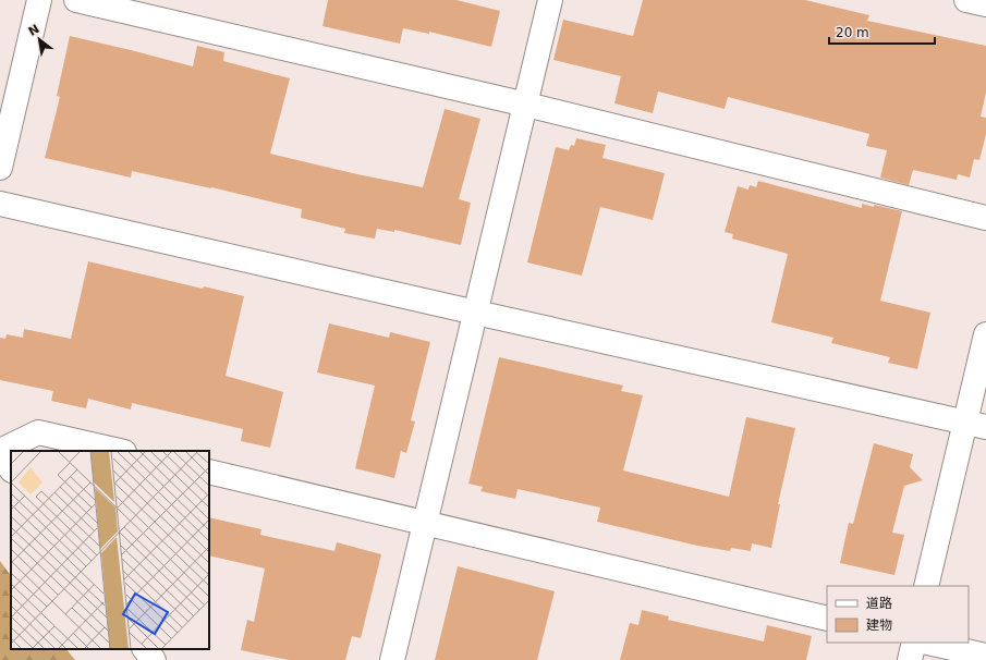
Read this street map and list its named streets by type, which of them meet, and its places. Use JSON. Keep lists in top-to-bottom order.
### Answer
{
  "legend": ["道路", "建物"],
  "scale_bar": "20 m",
  "north": "top left"
}
